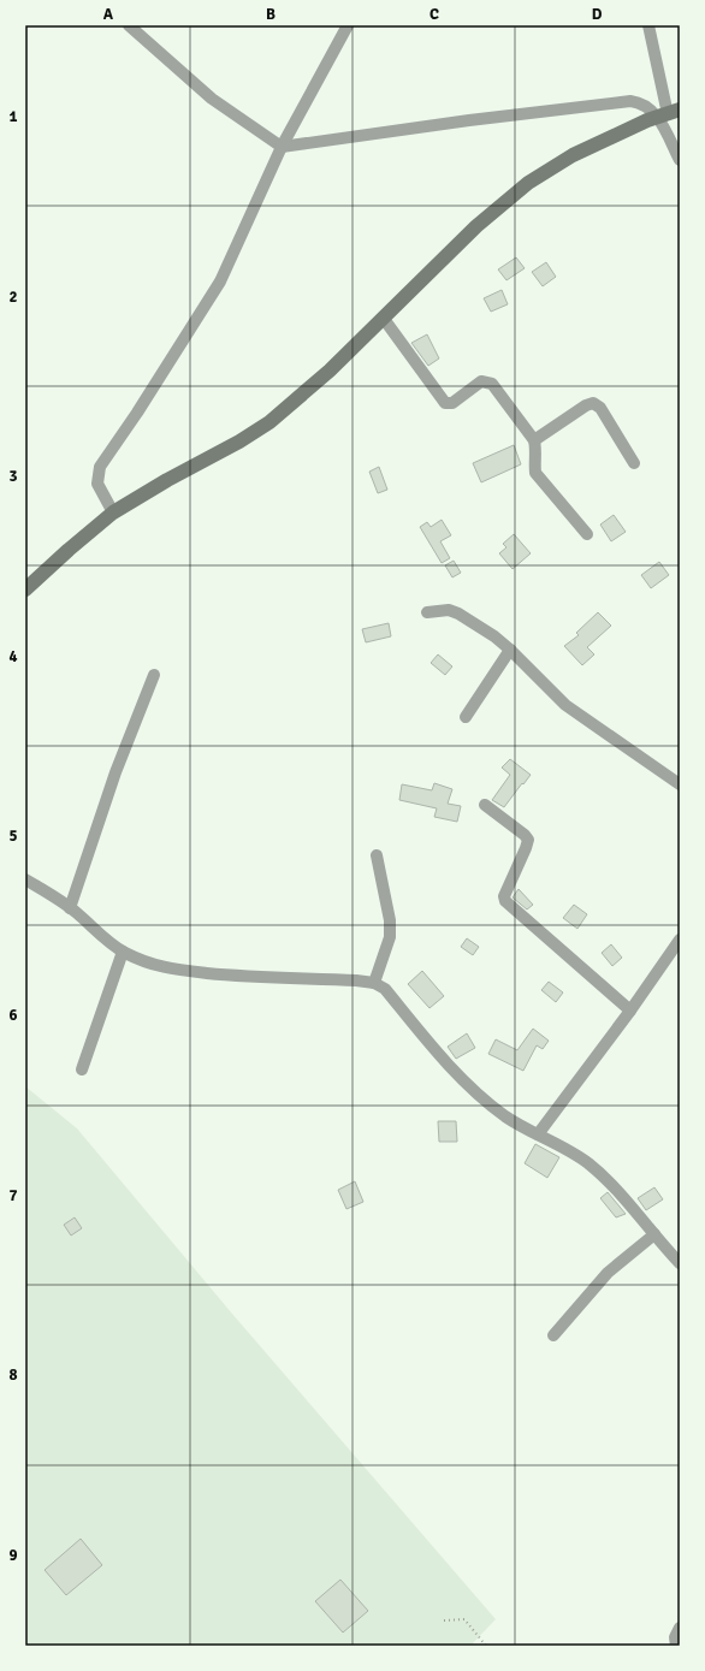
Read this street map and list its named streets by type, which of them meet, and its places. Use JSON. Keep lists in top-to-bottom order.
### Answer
{
  "grid": {
    "columns": [
      "A",
      "B",
      "C",
      "D"
    ],
    "rows": [
      "1",
      "2",
      "3",
      "4",
      "5",
      "6",
      "7",
      "8",
      "9"
    ]
  }
}
